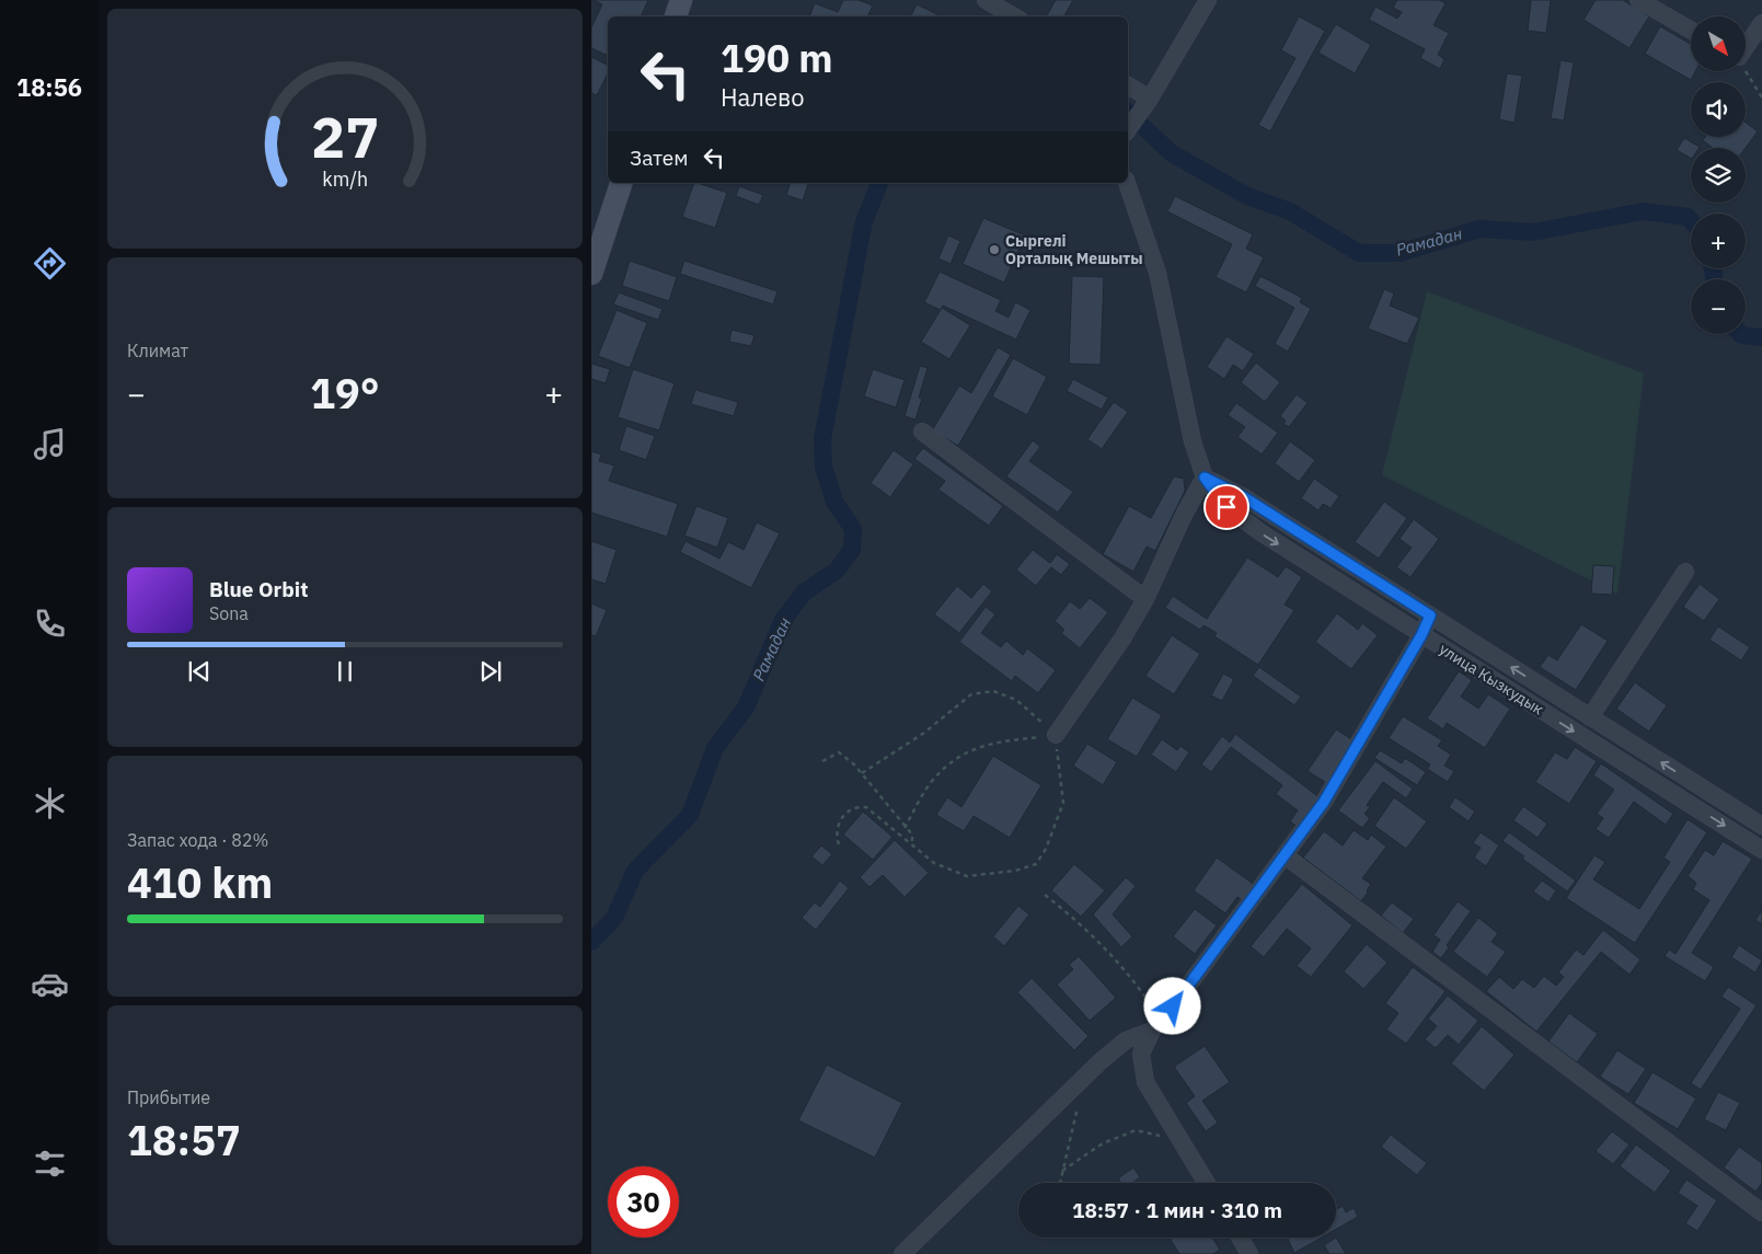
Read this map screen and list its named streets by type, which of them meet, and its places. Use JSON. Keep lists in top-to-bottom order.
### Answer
{
  "streets": {
    "street": ["улица Кызкудык"]
  },
  "water": ["Рамадан"],
  "places": ["Сыргелі Орталық Мешыты"],
  "north": "bottom right",
  "page": {
    "tabs": "18:56",
    "map_buttons": ["+", "−"],
    "turn": ["190 m", "Налево"],
    "then": "Затем",
    "tile": [
      "Климат",
      ["Запас хода · 82%", "410 km"],
      ["Прибытие", "18:57"]
    ],
    "heat": ["−", "19°", "+"],
    "song": ["Blue Orbit", "Sona"],
    "limit": "30",
    "trip": "18:57 · 1 мин · 310 m",
    "gauge": ["27", "km/h"]
  }
}
